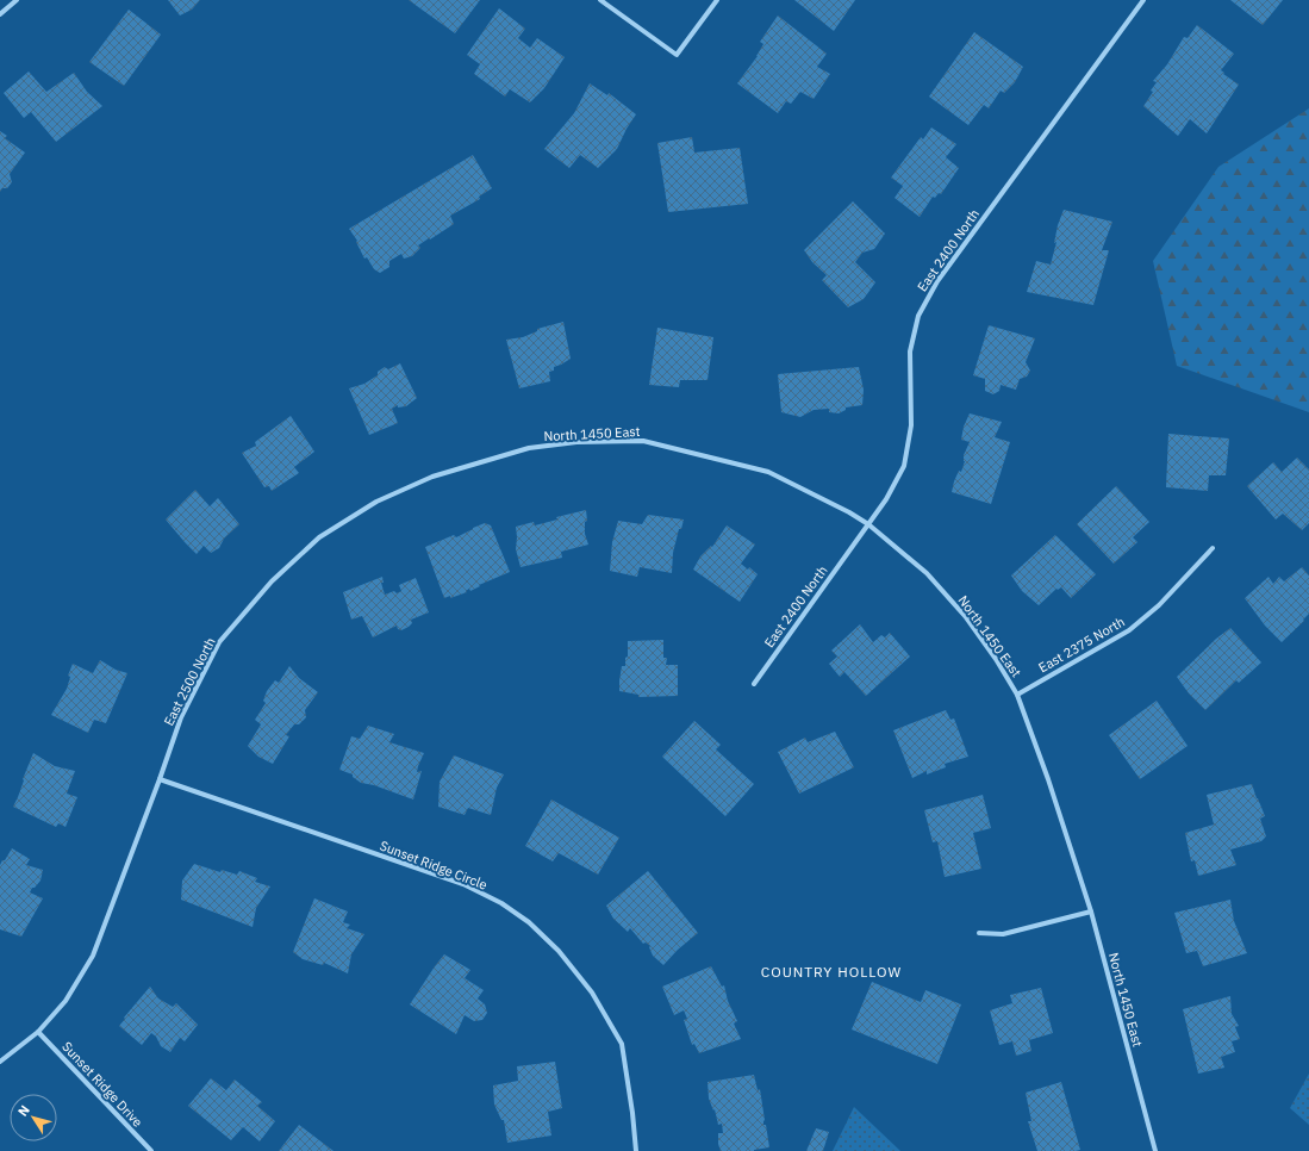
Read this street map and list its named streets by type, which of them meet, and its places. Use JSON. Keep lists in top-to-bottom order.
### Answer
{
  "streets": {
    "street": [
      "East 2400 North",
      "North 1450 East",
      "East 2375 North",
      "East 2500 North",
      "Sunset Ridge Circle",
      "Sunset Ridge Drive"
    ]
  },
  "crossings": [
    ["East 2400 North", "North 1450 East"],
    ["North 1450 East", "East 2375 North"],
    ["North 1450 East", "East 2500 North"],
    ["East 2500 North", "Sunset Ridge Circle"],
    ["East 2500 North", "Sunset Ridge Drive"]
  ],
  "districts": ["COUNTRY HOLLOW"],
  "north": "top left"
}
